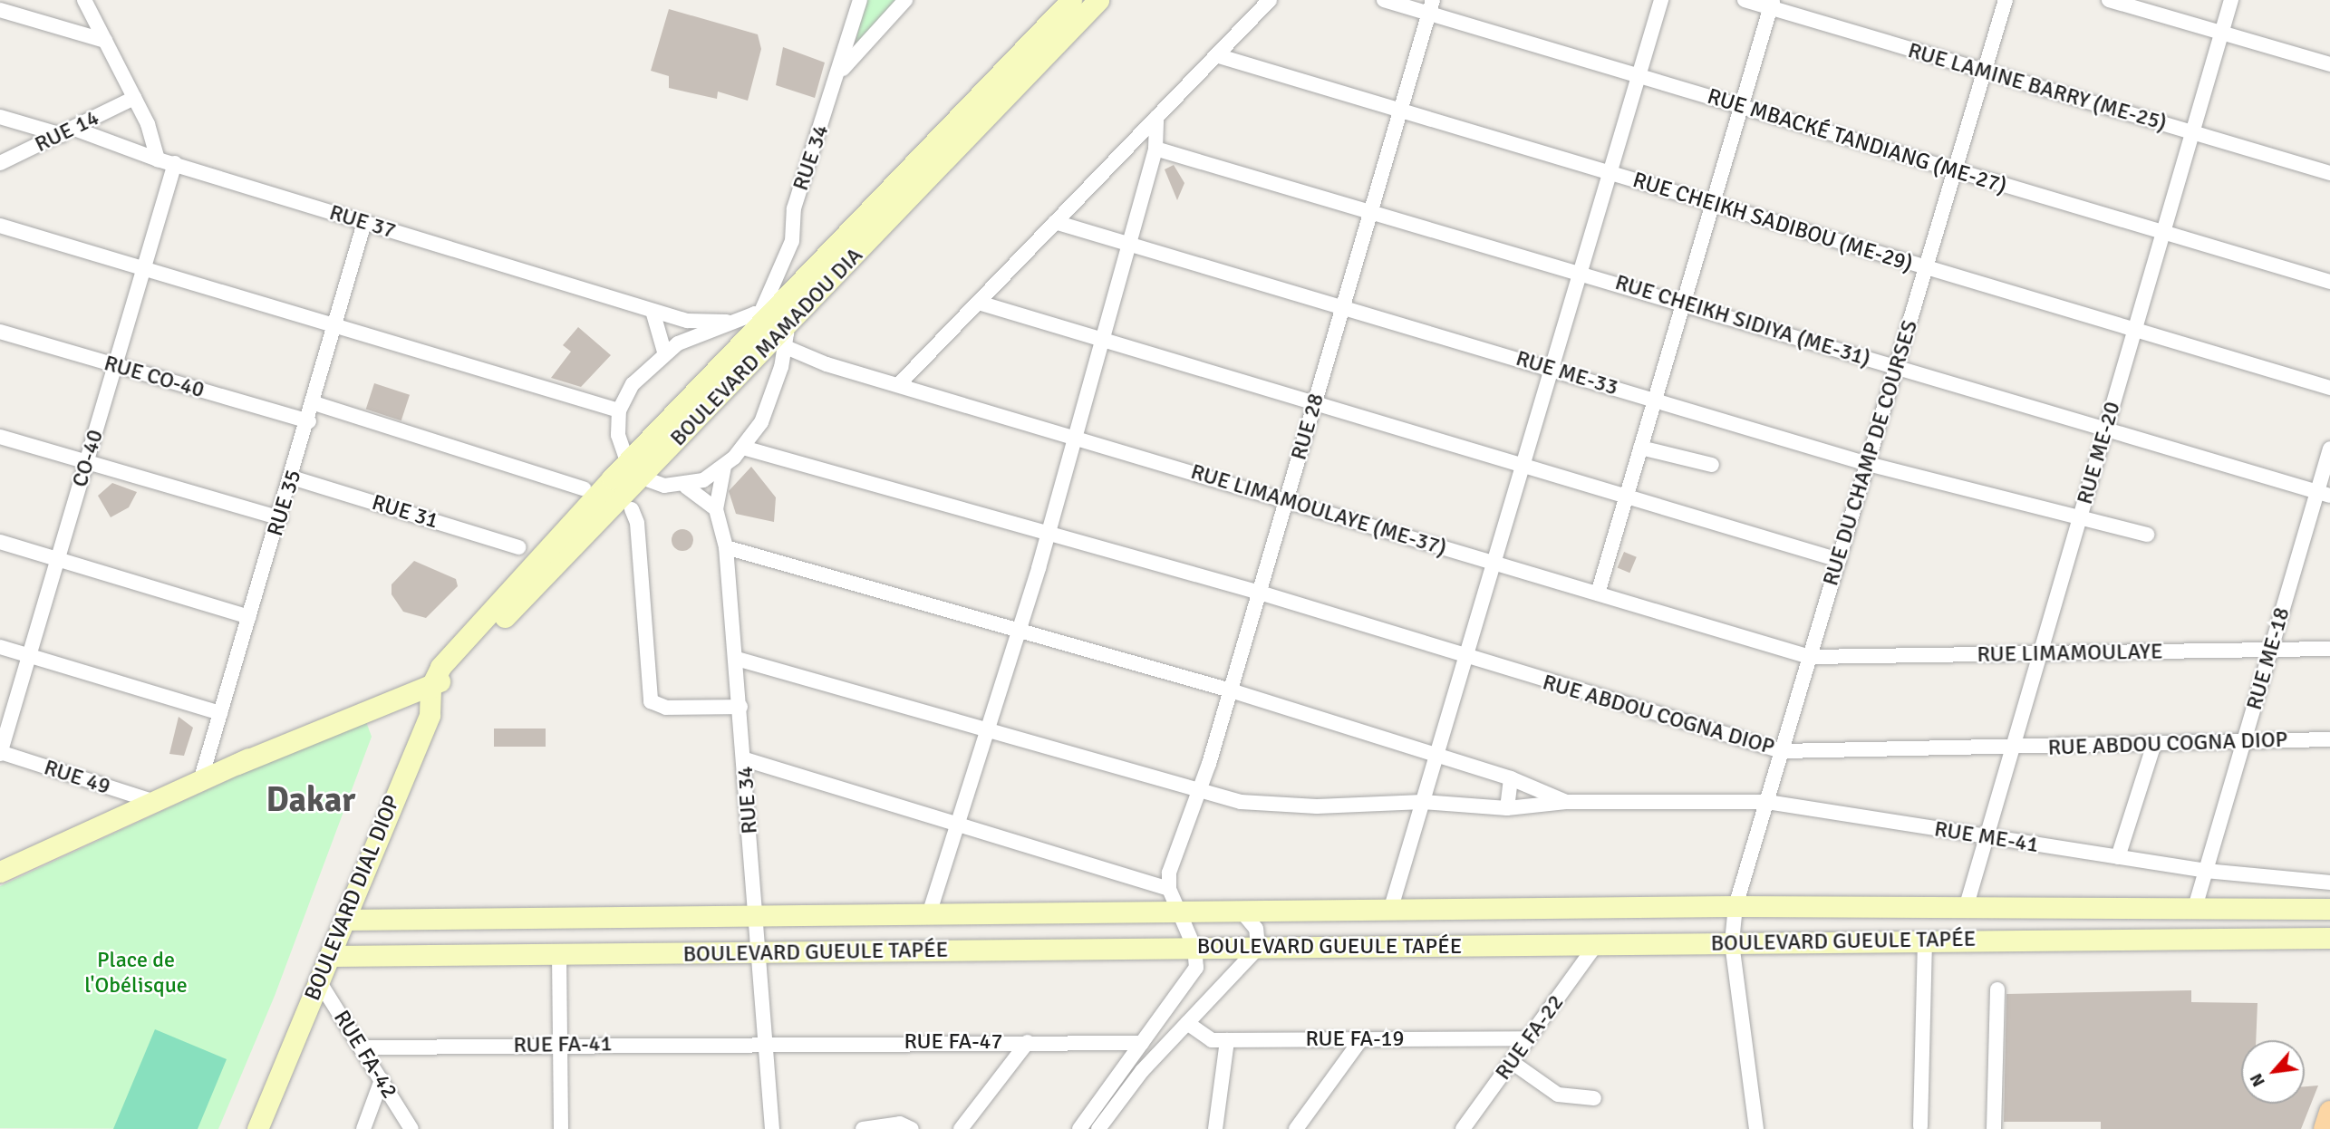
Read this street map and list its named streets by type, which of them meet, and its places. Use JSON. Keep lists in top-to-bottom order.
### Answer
{
  "streets": {
    "street": [
      "RUE LAMINE BARRY (ME-25)",
      "RUE 14",
      "RUE MBACKÉ TANDIANG (ME-27)",
      "RUE 34",
      "RUE 37",
      "RUE CHEIKH SADIBOU (ME-29)",
      "RUE CHEIKH SIDIYA (ME-31)",
      "BOULEVARD MAMADOU DIA",
      "RUE ME-33",
      "RUE CO-40",
      "RUE 28",
      "RUE DU CHAMP DE COURSES",
      "RUE ME-20",
      "CO-40",
      "RUE 35",
      "RUE LIMAMOULAYE (ME-37)",
      "RUE 31",
      "RUE LIMAMOULAYE",
      "RUE ME-18",
      "RUE ABDOU COGNA DIOP",
      "RUE 49",
      "RUE ME-41",
      "BOULEVARD DIAL DIOP",
      "BOULEVARD GUEULE TAPÉE",
      "RUE FA-22",
      "RUE FA-19",
      "RUE FA-47",
      "RUE FA-41",
      "RUE FA-42"
    ]
  },
  "crossings": [
    ["RUE LAMINE BARRY (ME-25)", "RUE DU CHAMP DE COURSES"],
    ["RUE LAMINE BARRY (ME-25)", "RUE ME-20"],
    ["RUE 14", "RUE 37"],
    ["RUE MBACKÉ TANDIANG (ME-27)", "RUE 28"],
    ["RUE MBACKÉ TANDIANG (ME-27)", "RUE DU CHAMP DE COURSES"],
    ["RUE MBACKÉ TANDIANG (ME-27)", "RUE ME-20"],
    ["RUE 34", "BOULEVARD MAMADOU DIA"],
    ["RUE 34", "RUE LIMAMOULAYE (ME-37)"],
    ["RUE 34", "RUE ABDOU COGNA DIOP"],
    ["RUE 34", "RUE ME-41"],
    ["RUE 34", "BOULEVARD GUEULE TAPÉE"],
    ["RUE 34", "RUE FA-47"],
    ["RUE 34", "RUE FA-41"],
    ["RUE 37", "CO-40"],
    ["RUE 37", "RUE 35"],
    ["RUE CHEIKH SADIBOU (ME-29)", "RUE 28"],
    ["RUE CHEIKH SADIBOU (ME-29)", "RUE DU CHAMP DE COURSES"],
    ["RUE CHEIKH SADIBOU (ME-29)", "RUE ME-20"],
    ["RUE CHEIKH SIDIYA (ME-31)", "RUE 28"],
    ["RUE CHEIKH SIDIYA (ME-31)", "RUE DU CHAMP DE COURSES"],
    ["RUE CHEIKH SIDIYA (ME-31)", "RUE ME-20"],
    ["RUE CHEIKH SIDIYA (ME-31)", "RUE ME-18"],
    ["BOULEVARD MAMADOU DIA", "RUE LIMAMOULAYE (ME-37)"],
    ["BOULEVARD MAMADOU DIA", "BOULEVARD DIAL DIOP"],
    ["RUE ME-33", "RUE 28"],
    ["RUE ME-33", "RUE DU CHAMP DE COURSES"],
    ["RUE ME-33", "RUE ME-20"],
    ["RUE CO-40", "CO-40"],
    ["RUE CO-40", "RUE 35"],
    ["RUE 28", "RUE LIMAMOULAYE (ME-37)"],
    ["RUE 28", "RUE ABDOU COGNA DIOP"],
    ["RUE 28", "RUE ME-41"],
    ["RUE DU CHAMP DE COURSES", "RUE LIMAMOULAYE (ME-37)"],
    ["RUE DU CHAMP DE COURSES", "RUE LIMAMOULAYE"],
    ["RUE DU CHAMP DE COURSES", "RUE ABDOU COGNA DIOP"],
    ["RUE DU CHAMP DE COURSES", "RUE ME-41"],
    ["RUE DU CHAMP DE COURSES", "BOULEVARD GUEULE TAPÉE"],
    ["RUE ME-20", "RUE LIMAMOULAYE"],
    ["RUE ME-20", "RUE ABDOU COGNA DIOP"],
    ["RUE ME-20", "RUE ME-41"],
    ["RUE ME-20", "BOULEVARD GUEULE TAPÉE"],
    ["CO-40", "RUE 49"],
    ["RUE 35", "RUE 31"],
    ["RUE LIMAMOULAYE (ME-37)", "RUE LIMAMOULAYE"],
    ["RUE LIMAMOULAYE", "RUE ME-18"],
    ["RUE ME-18", "RUE ABDOU COGNA DIOP"],
    ["RUE ME-18", "RUE ME-41"],
    ["RUE ME-18", "BOULEVARD GUEULE TAPÉE"],
    ["BOULEVARD DIAL DIOP", "BOULEVARD GUEULE TAPÉE"],
    ["BOULEVARD DIAL DIOP", "RUE FA-42"],
    ["BOULEVARD GUEULE TAPÉE", "RUE FA-22"],
    ["RUE FA-22", "RUE FA-19"],
    ["RUE FA-47", "RUE FA-41"],
    ["RUE FA-41", "RUE FA-42"]
  ],
  "districts": ["Dakar"],
  "parks": ["Place de l'Obélisque"],
  "north": "bottom left"
}
